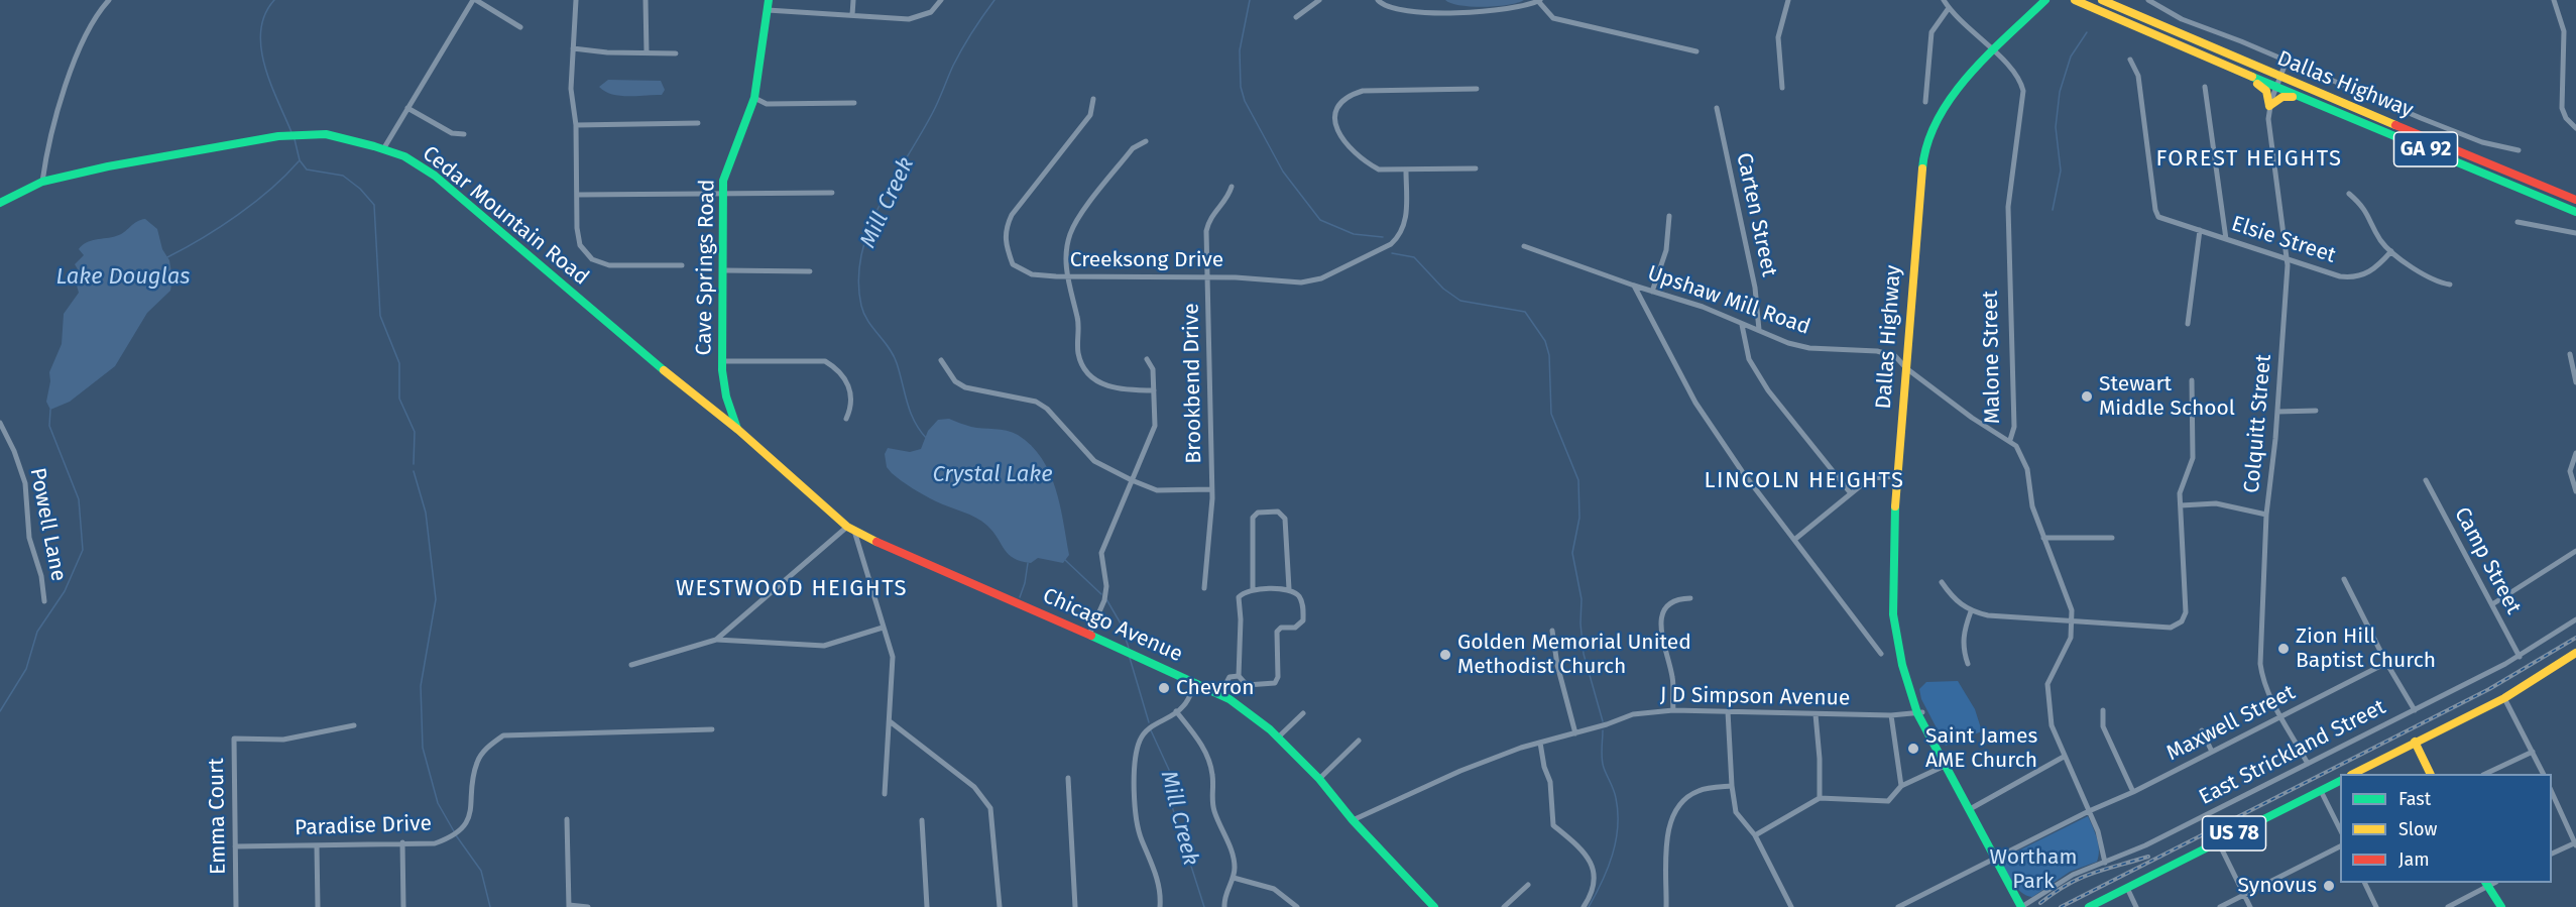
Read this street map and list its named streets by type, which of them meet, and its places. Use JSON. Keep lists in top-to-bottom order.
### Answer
{
  "streets": {
    "main road": [
      "Dallas Highway",
      "GA 92",
      "Cedar Mountain Road",
      "Cave Springs Road",
      "Chicago Avenue",
      "US 78"
    ],
    "street": [
      "Carten Street",
      "Elsie Street",
      "Creeksong Drive",
      "Upshaw Mill Road",
      "Malone Street",
      "Brookbend Drive",
      "Colquitt Street",
      "Powell Lane",
      "Camp Street",
      "J D Simpson Avenue",
      "Maxwell Street",
      "East Strickland Street",
      "Emma Court",
      "Paradise Drive"
    ]
  },
  "crossings": [
    ["Dallas Highway", "Upshaw Mill Road"],
    ["Dallas Highway", "Malone Street"],
    ["Dallas Highway", "Colquitt Street"],
    ["Dallas Highway", "J D Simpson Avenue"],
    ["Dallas Highway", "Maxwell Street"],
    ["Dallas Highway", "East Strickland Street"],
    ["Carten Street", "Upshaw Mill Road"],
    ["Cedar Mountain Road", "Cave Springs Road"],
    ["Cedar Mountain Road", "Chicago Avenue"],
    ["Elsie Street", "Colquitt Street"],
    ["Creeksong Drive", "Brookbend Drive"],
    ["Cave Springs Road", "Chicago Avenue"],
    ["Upshaw Mill Road", "Malone Street"],
    ["Malone Street", "Maxwell Street"],
    ["Malone Street", "East Strickland Street"],
    ["Colquitt Street", "Maxwell Street"],
    ["Colquitt Street", "East Strickland Street"],
    ["Camp Street", "East Strickland Street"],
    ["Chicago Avenue", "J D Simpson Avenue"],
    ["Emma Court", "Paradise Drive"]
  ],
  "districts": ["FOREST HEIGHTS", "LINCOLN HEIGHTS", "WESTWOOD HEIGHTS"],
  "water": ["Mill Creek", "Lake Douglas", "Crystal Lake"],
  "parks": ["Wortham Park"],
  "places": [
    "Stewart Middle School",
    "Zion Hill Baptist Church",
    "Golden Memorial United Methodist Church",
    "Chevron",
    "Saint James AME Church",
    "Synovus"
  ],
  "legend": ["Fast", "Slow", "Jam"]
}
